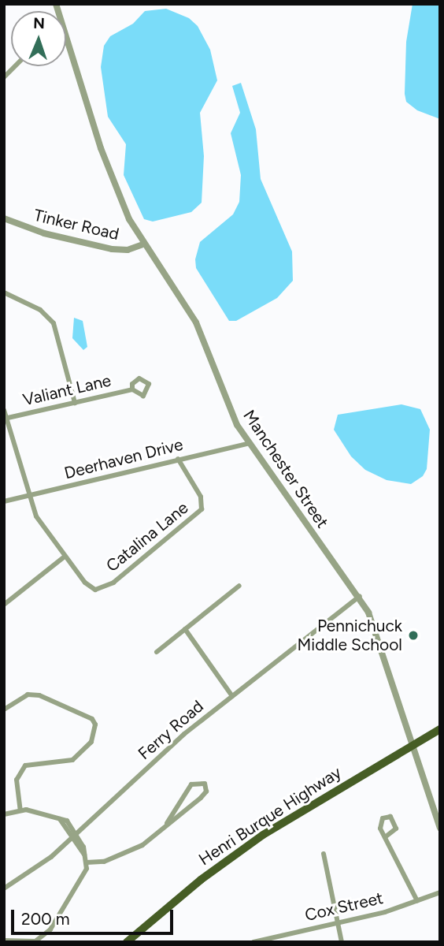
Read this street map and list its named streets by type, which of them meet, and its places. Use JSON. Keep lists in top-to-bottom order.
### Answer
{
  "streets": {
    "main road": ["Henri Burque Highway"],
    "street": [
      "Tinker Road",
      "Valiant Lane",
      "Deerhaven Drive",
      "Manchester Street",
      "Catalina Lane",
      "Ferry Road",
      "Cox Street"
    ]
  },
  "crossings": [
    ["Tinker Road", "Manchester Street"],
    ["Valiant Lane", "Catalina Lane"],
    ["Deerhaven Drive", "Manchester Street"],
    ["Deerhaven Drive", "Catalina Lane"],
    ["Manchester Street", "Ferry Road"],
    ["Manchester Street", "Henri Burque Highway"]
  ],
  "places": ["Pennichuck Middle School"],
  "scale_bar": "200 m",
  "north": "top"
}
